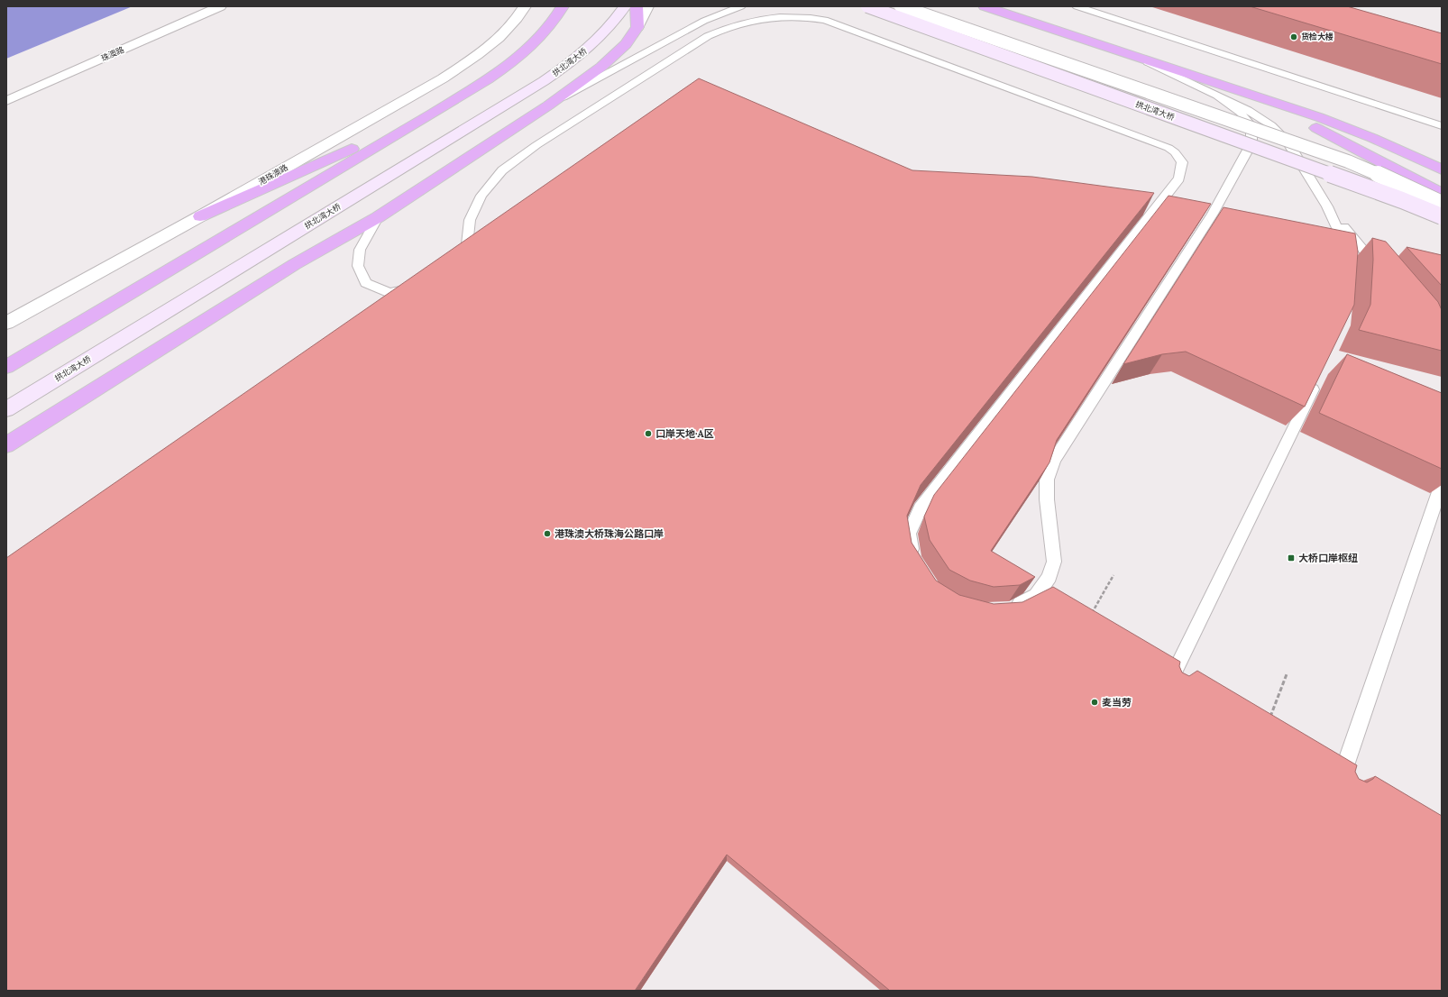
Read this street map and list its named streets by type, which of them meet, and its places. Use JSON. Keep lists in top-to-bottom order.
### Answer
{
  "streets": {
    "main road": ["拱北湾大桥"],
    "street": ["珠澳路", "港珠澳路"]
  },
  "places": {
    "other": [
      "货检大楼",
      "口岸天地·A区",
      "港珠澳大桥珠海公路口岸",
      "麦当劳"
    ],
    "transit": ["大桥口岸枢纽"]
  }
}
